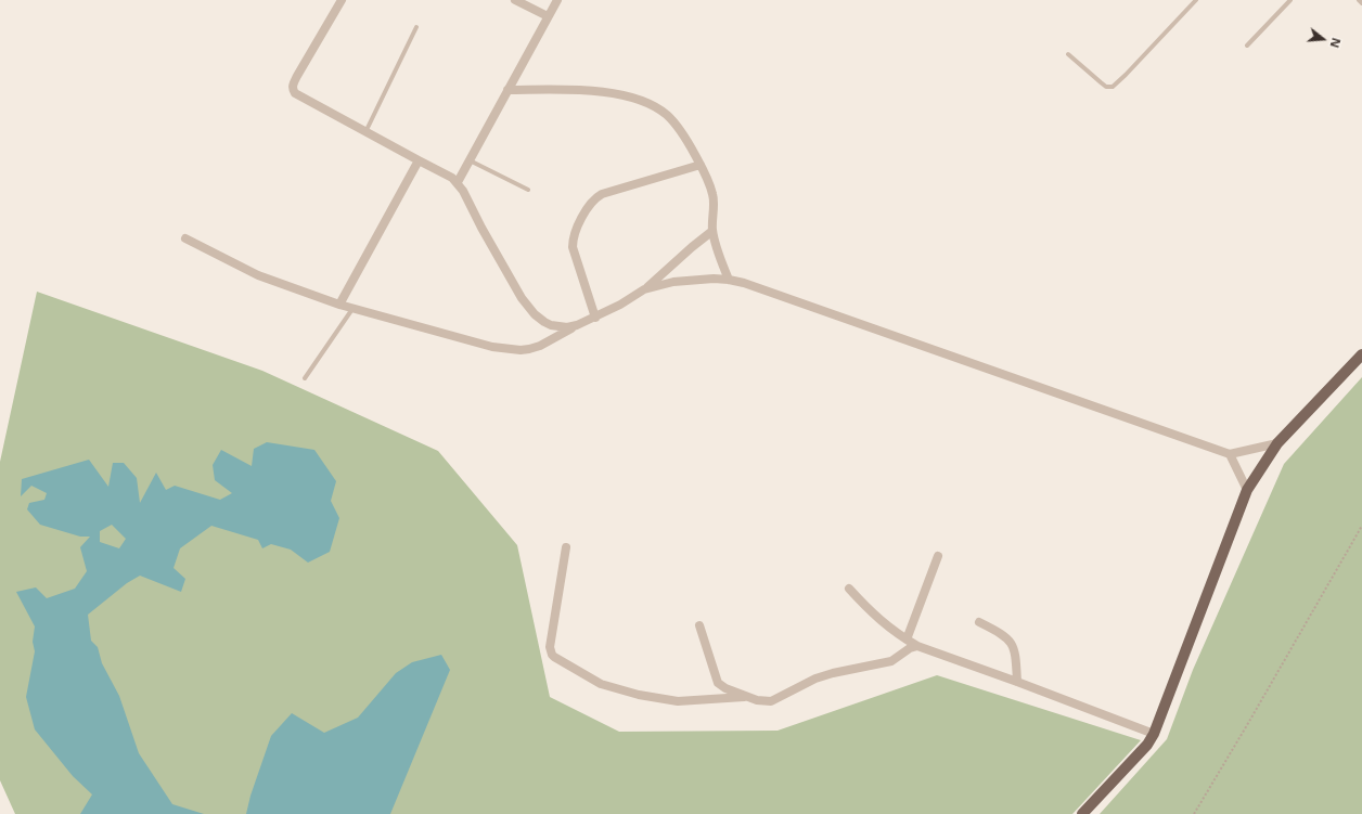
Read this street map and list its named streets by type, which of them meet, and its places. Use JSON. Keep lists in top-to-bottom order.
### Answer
{
  "north": "right"
}
